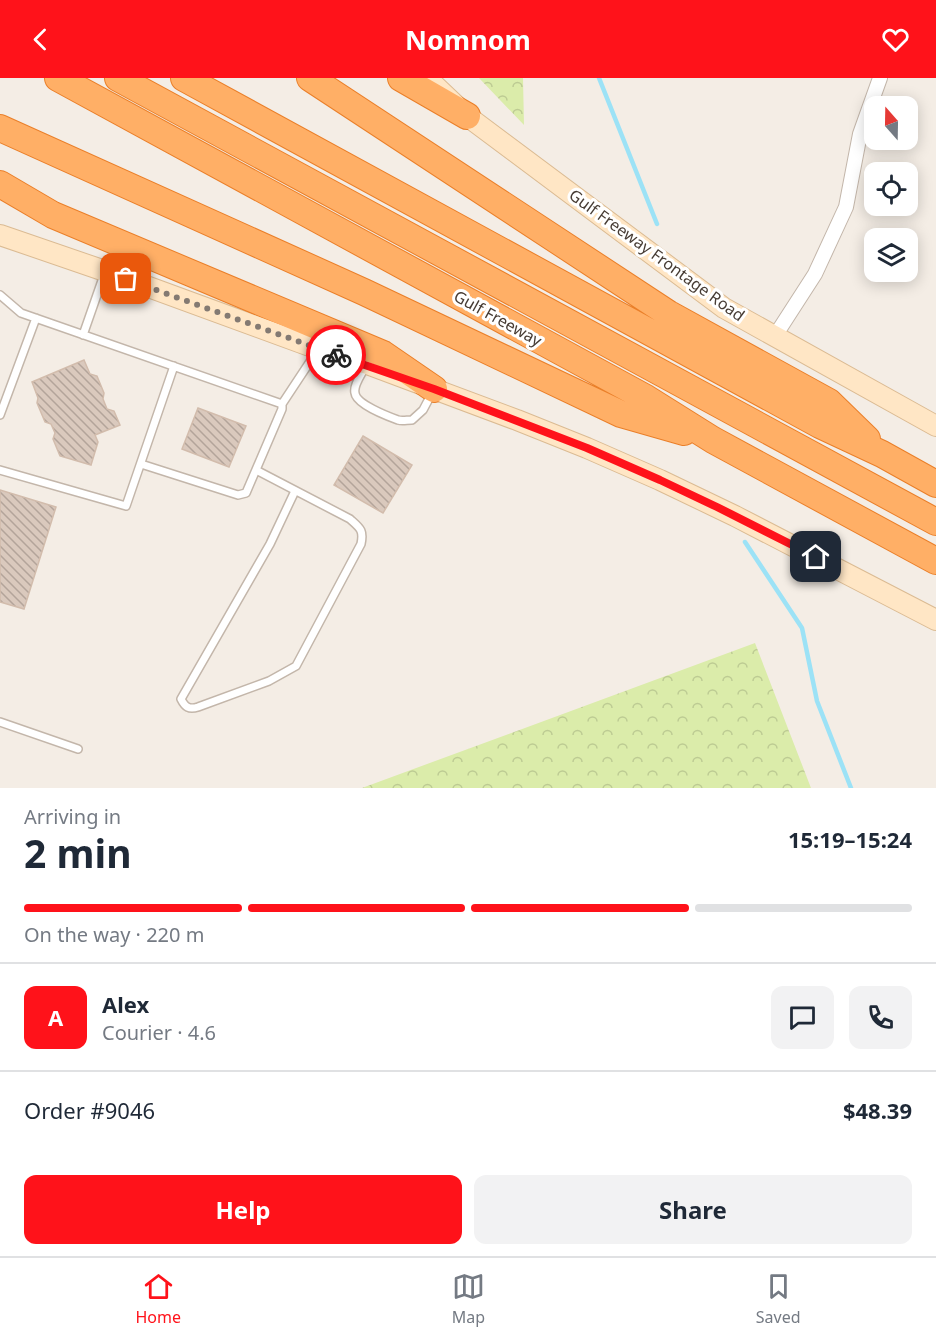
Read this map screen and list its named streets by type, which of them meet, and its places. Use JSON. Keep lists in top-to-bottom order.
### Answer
{
  "streets": {
    "highway": ["Gulf Freeway"],
    "main road": ["Gulf Freeway Frontage Road"]
  },
  "north": "top",
  "page": {
    "header": "Nomnom",
    "heading": ["2 min", "Arriving in", "15:19–15:24"],
    "panel": [
      "Alex",
      "Courier · 4.6",
      "Order #9046",
      "$48.39"
    ],
    "bar": "On the way · 220 m",
    "round": "A",
    "buttons": ["Help", "Share"],
    "tabs": ["Home", "Map", "Saved"]
  }
}
